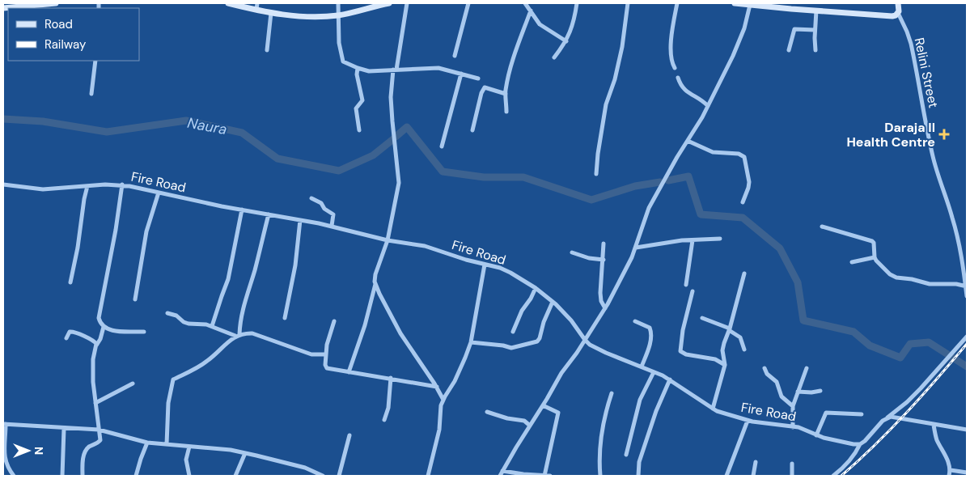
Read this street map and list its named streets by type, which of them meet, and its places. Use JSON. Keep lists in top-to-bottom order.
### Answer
{
  "streets": {
    "street": ["Relini Street", "Fire Road"]
  },
  "water": ["Naura"],
  "places": {
    "health": ["Daraja II Health Centre"]
  },
  "legend": ["Road", "Railway"],
  "north": "right"
}
